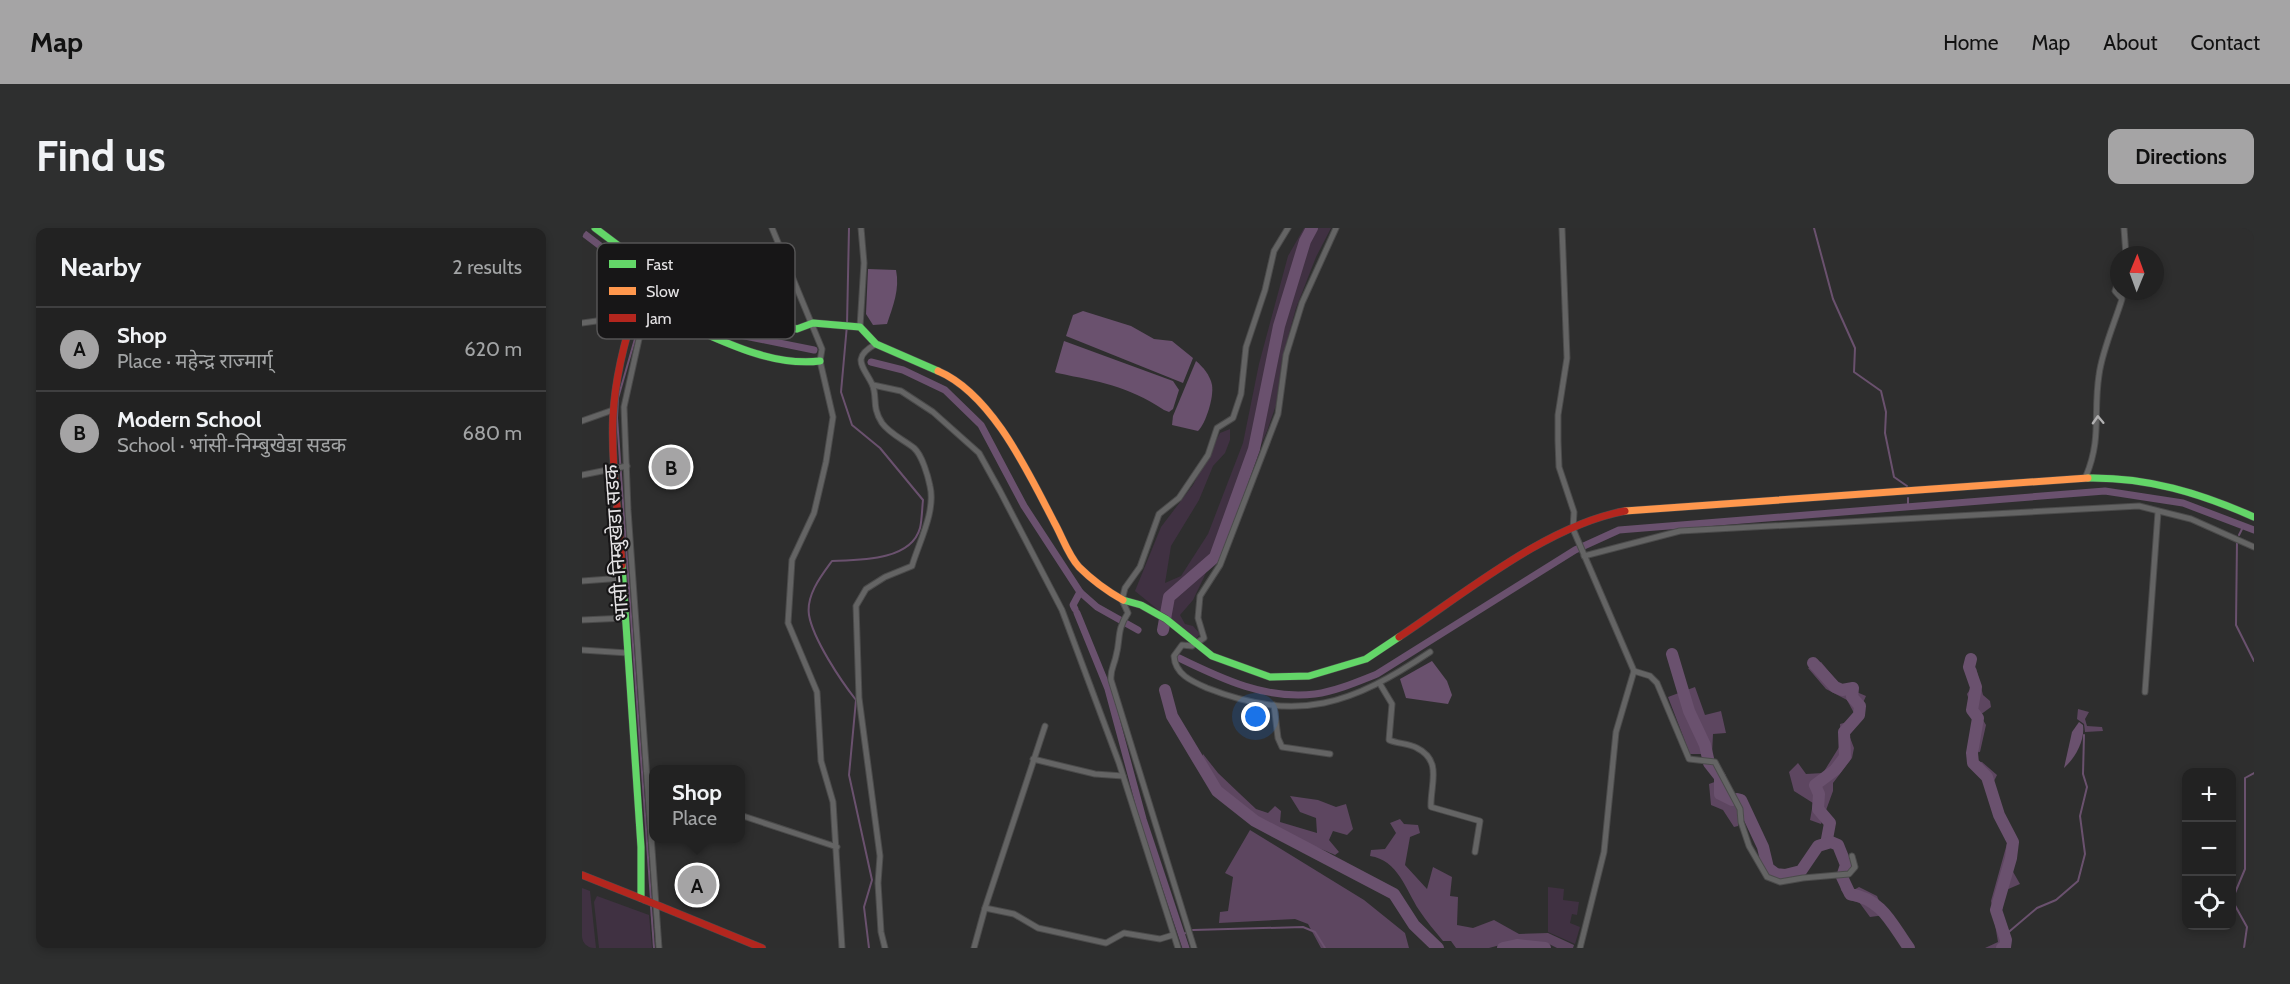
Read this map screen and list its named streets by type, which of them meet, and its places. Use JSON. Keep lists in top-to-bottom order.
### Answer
{
  "streets": {
    "street": ["भांसी-निम्बुखेडा सडक"]
  },
  "legend": ["Fast", "Slow", "Jam"],
  "north": "top",
  "page": {
    "header": "Map",
    "nav": [
      "Home",
      "Map",
      "About",
      "Contact"
    ],
    "buttons": "Directions",
    "title": "Find us",
    "heading": ["Nearby", "2 results"],
    "list": [
      {
        "mark": "A",
        "name": "Shop",
        "note": "Place · महेन्द्र राज्मार्ग्",
        "value": "620 m"
      },
      {
        "mark": "B",
        "name": "Modern School",
        "note": "School · भांसी-निम्बुखेडा सडक",
        "value": "680 m"
      }
    ],
    "pins": ["B", "A"],
    "popup": ["Shop", "Place"],
    "map_buttons": ["+", "−"]
  }
}
